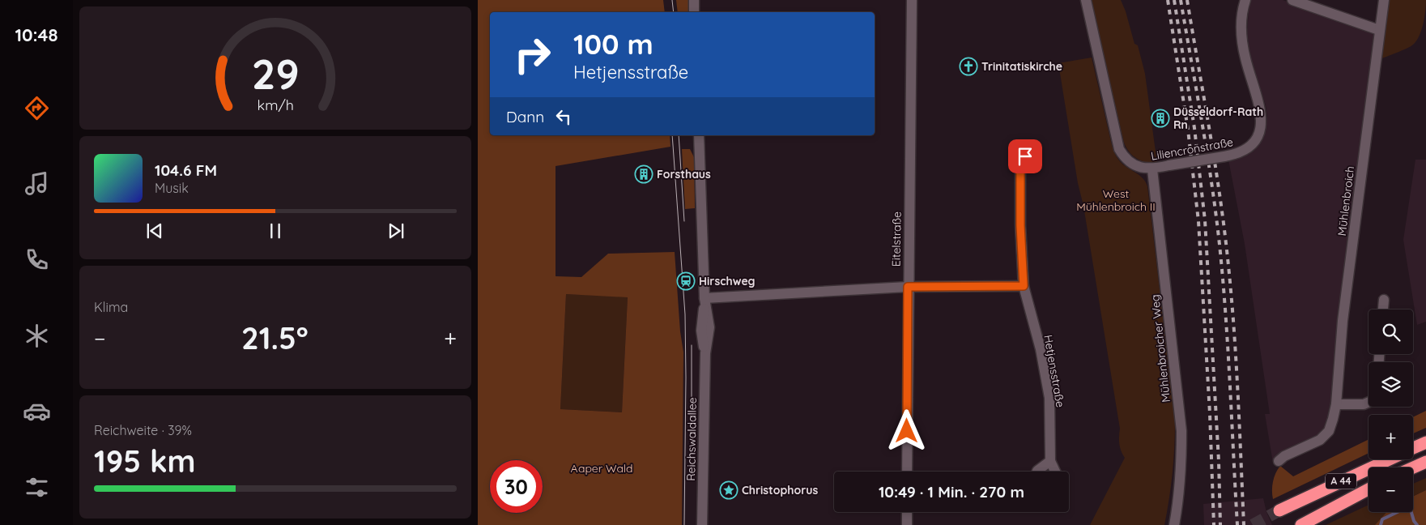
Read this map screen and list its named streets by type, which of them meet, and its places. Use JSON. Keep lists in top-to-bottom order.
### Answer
{
  "streets": {
    "highway": ["A 44"],
    "street": [
      "Liliencronstraße",
      "Mühlenbroich",
      "Eitelstraße",
      "Mühlenbroicher Weg",
      "Hetjensstraße",
      "Reichswaldallee"
    ]
  },
  "crossings": [
    ["Liliencronstraße", "Mühlenbroicher Weg"]
  ],
  "parks": ["West Mühlenbroich II", "Aaper Wald"],
  "places": {
    "church": ["Trinitatiskirche"],
    "building": ["Düsseldorf-Rath Rn", "Forsthaus"],
    "station": ["Hirschweg"],
    "place": ["Christophorus"]
  },
  "page": {
    "tabs": "10:48",
    "turn": ["100 m", "Hetjensstraße"],
    "then": "Dann",
    "song": ["104.6 FM", "Musik"],
    "tile": [
      "Klima",
      ["Reichweite · 39%", "195 km"]
    ],
    "map_buttons": ["+", "−"],
    "heat": ["−", "21.5°", "+"],
    "limit": "30",
    "trip": "10:49 · 1 Min. · 270 m",
    "gauge": ["29", "km/h"]
  }
}
